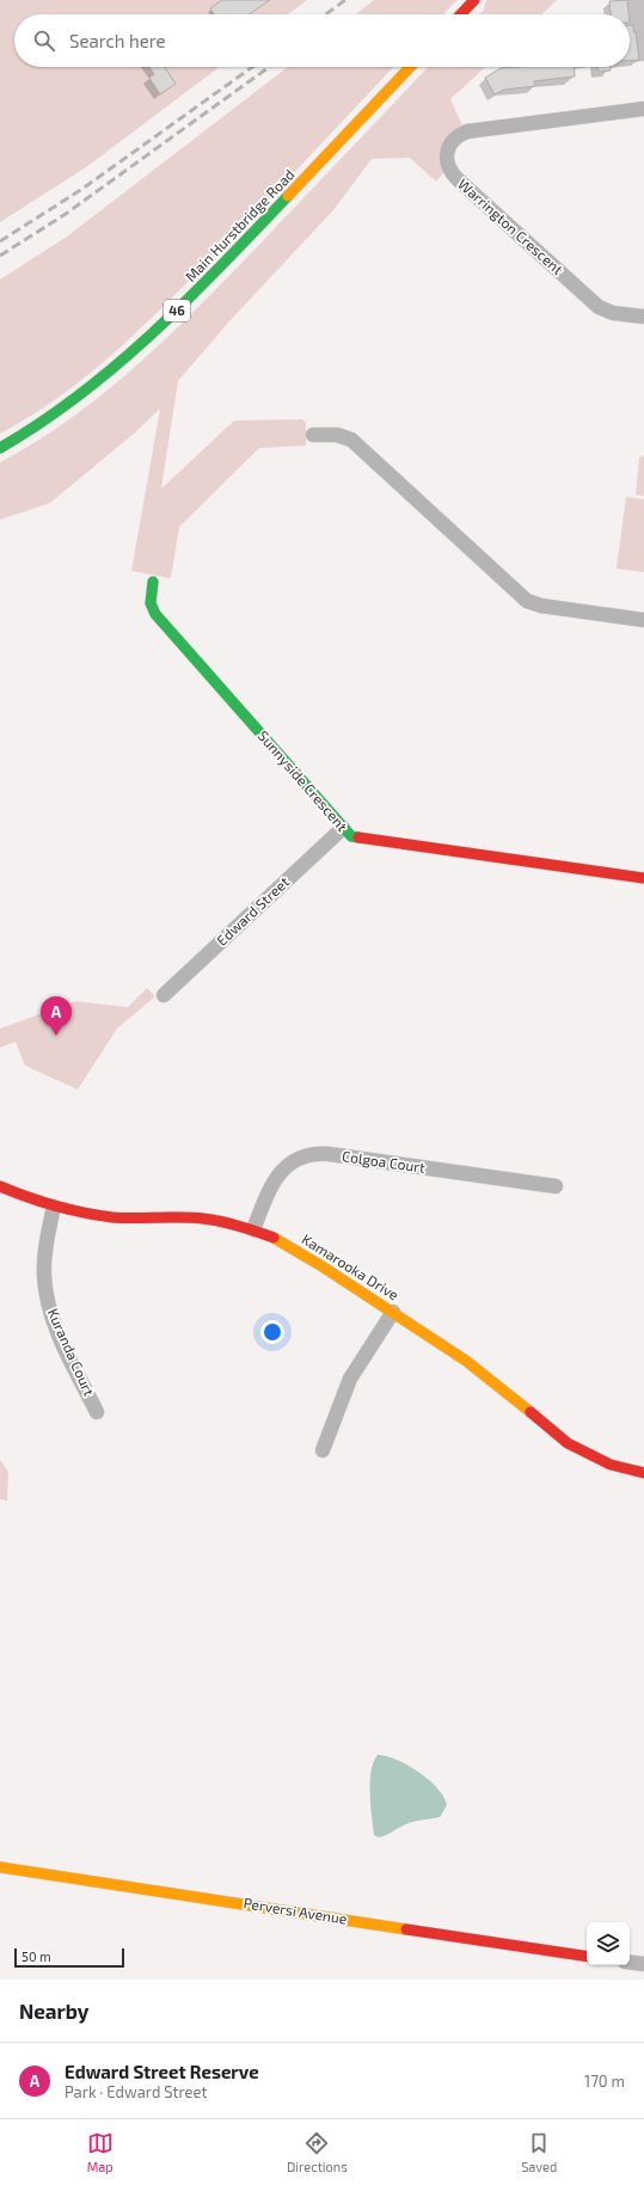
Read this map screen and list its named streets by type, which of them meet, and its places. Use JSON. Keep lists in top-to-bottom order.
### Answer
{
  "streets": {
    "street": [
      "Main Hurstbridge Road",
      "Warrington Crescent",
      "46",
      "Sunnyside Crescent",
      "Edward Street",
      "Colgoa Court",
      "Kamarooka Drive",
      "Kuranda Court",
      "Perversi Avenue"
    ]
  },
  "crossings": [
    ["Sunnyside Crescent", "Edward Street"],
    ["Colgoa Court", "Kamarooka Drive"],
    ["Kamarooka Drive", "Kuranda Court"]
  ],
  "scale_bar": "50 m",
  "page": {
    "search": "Search here",
    "pins": "A",
    "scale": "50 m",
    "heading": "Nearby",
    "list": [
      {
        "mark": "A",
        "name": "Edward Street Reserve",
        "note": "Park · Edward Street",
        "value": "170 m"
      }
    ],
    "nav": ["Map", "Directions", "Saved"]
  }
}
